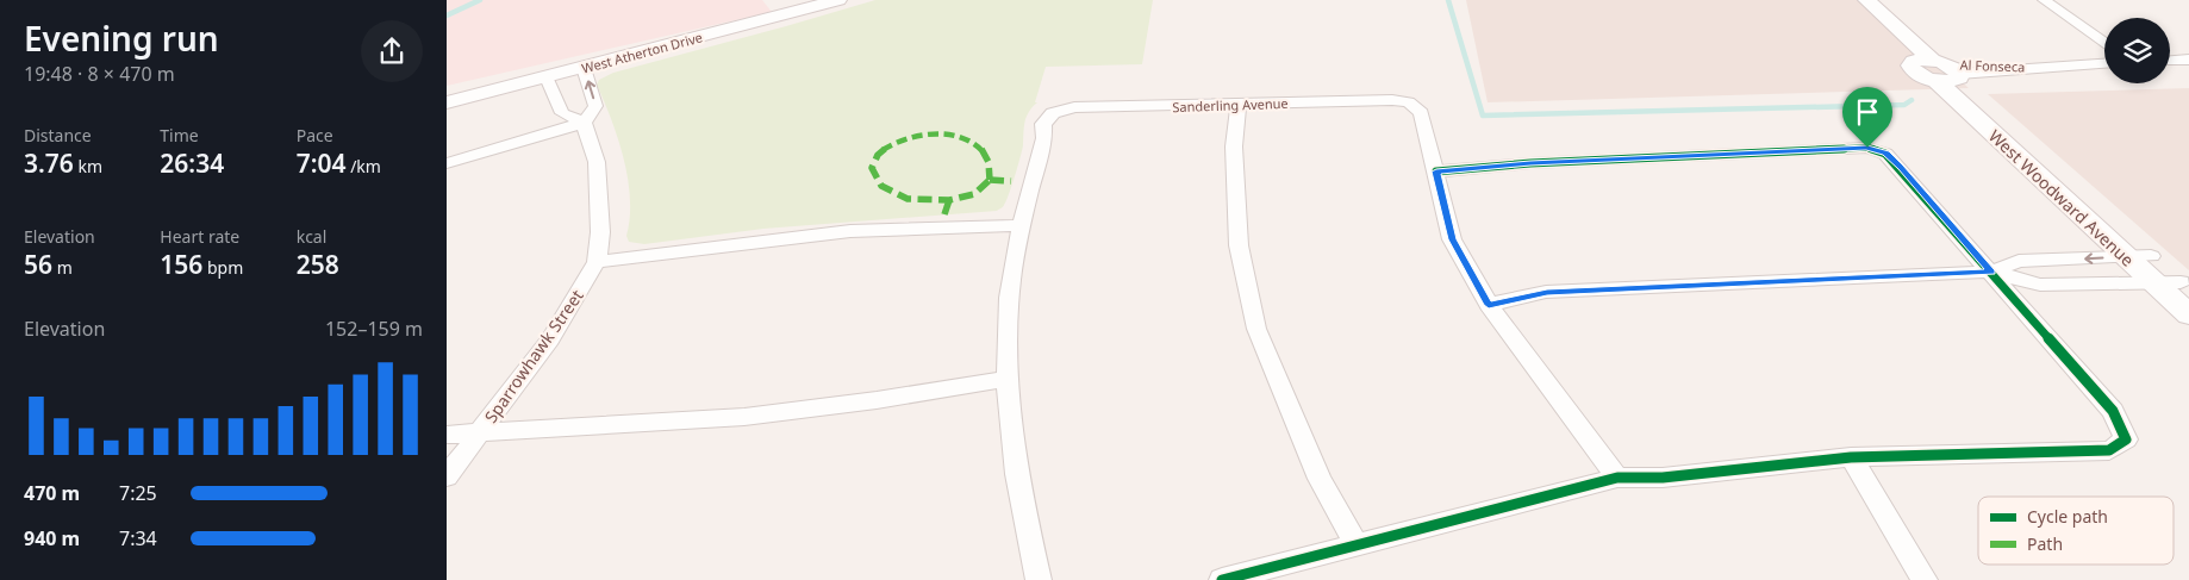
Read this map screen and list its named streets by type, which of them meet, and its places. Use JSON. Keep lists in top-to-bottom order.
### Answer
{
  "streets": {
    "street": [
      "West Atherton Drive",
      "Al Fonseca",
      "Sanderling Avenue",
      "West Woodward Avenue",
      "Sparrowhawk Street"
    ]
  },
  "crossings": [
    ["Al Fonseca", "West Woodward Avenue"]
  ],
  "legend": ["Cycle path", "Path"],
  "page": {
    "heading": ["Evening run", "19:48 · 8 × 470 m"],
    "stats": [
      ["Distance", "3.76 km"],
      ["Time", "26:34"],
      ["Pace", "7:04 /km"],
      ["Elevation", "56 m"],
      ["Heart rate", "156 bpm"],
      ["kcal", "258"]
    ],
    "chart": ["Elevation", "152–159 m"],
    "list": [
      {
        "name": "470 m",
        "note": "7:25"
      },
      {
        "name": "940 m",
        "note": "7:34"
      }
    ]
  }
}
